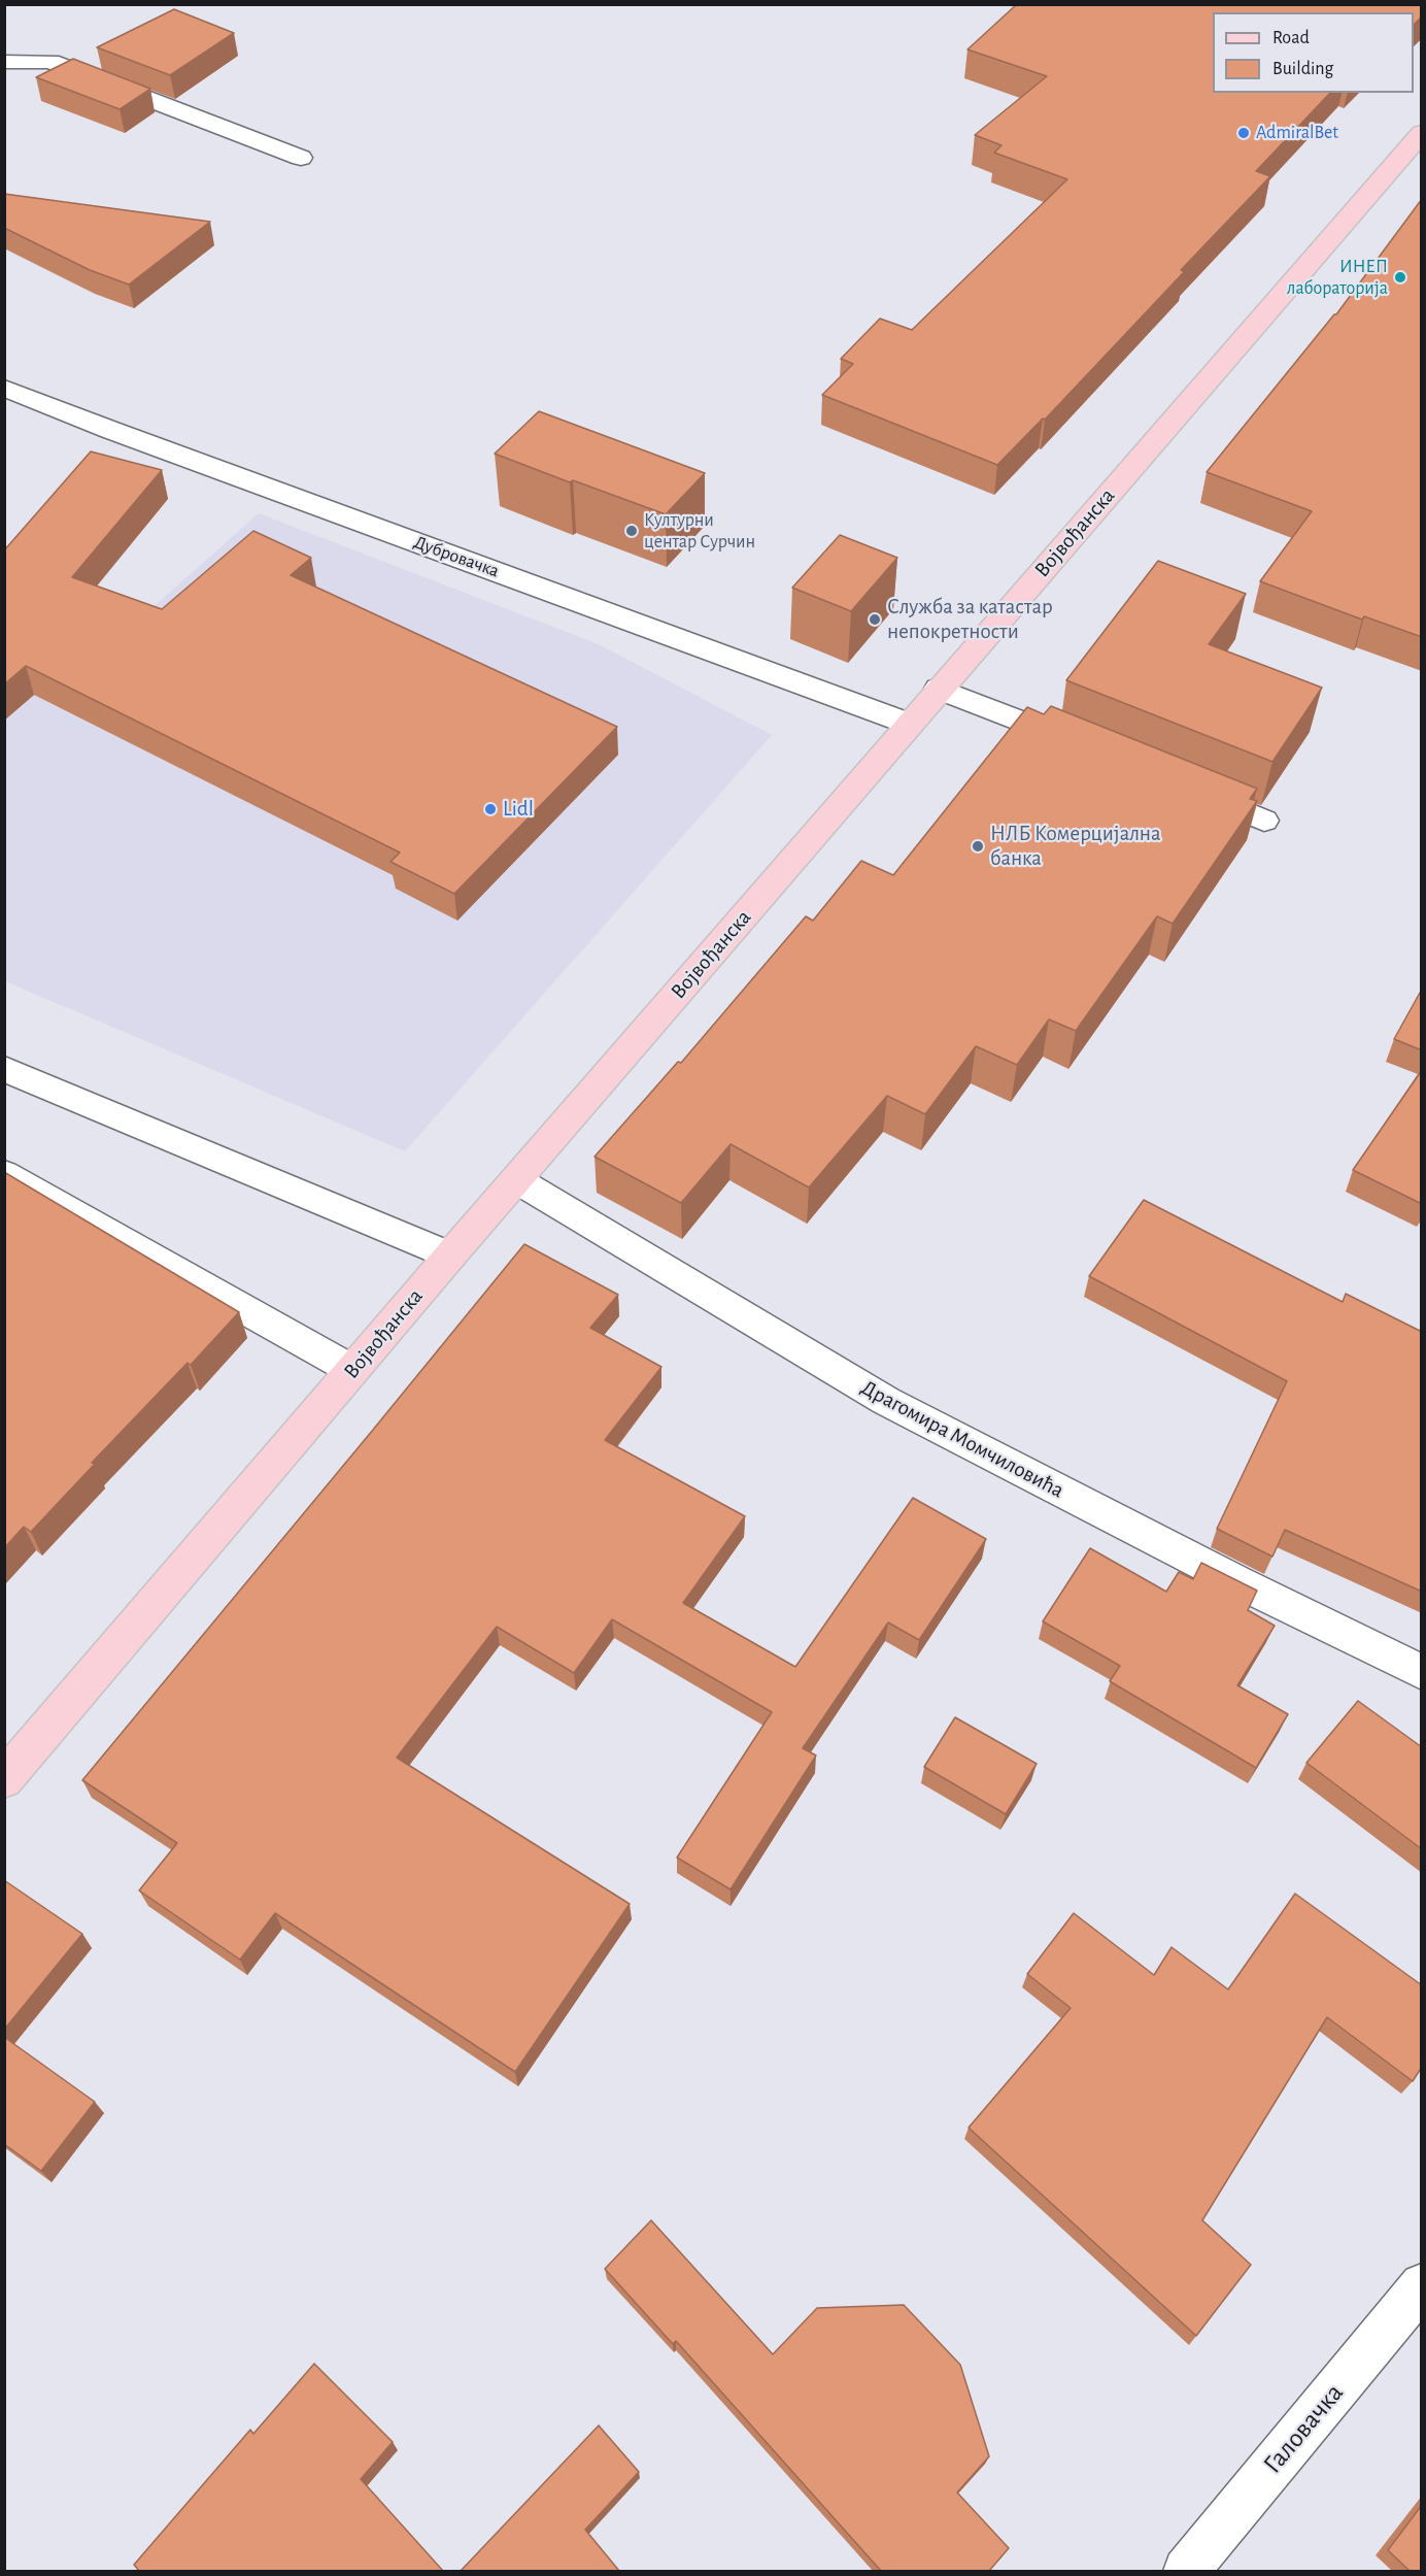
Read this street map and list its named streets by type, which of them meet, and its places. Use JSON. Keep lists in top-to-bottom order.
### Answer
{
  "streets": {
    "main road": ["Војвођанска"],
    "street": ["Дубровачка", "Драгомира Момчиловића", "Галовачка"]
  },
  "crossings": [
    ["Војвођанска", "Дубровачка"],
    ["Војвођанска", "Драгомира Момчиловића"]
  ],
  "places": [
    "AdmiralBet",
    "ИНЕП лабораторија",
    "Културни центар Сурчин",
    "Служба за катастар непокретности",
    "Lidl",
    "НЛБ Комерцијална банка"
  ],
  "legend": ["Road", "Building"]
}
